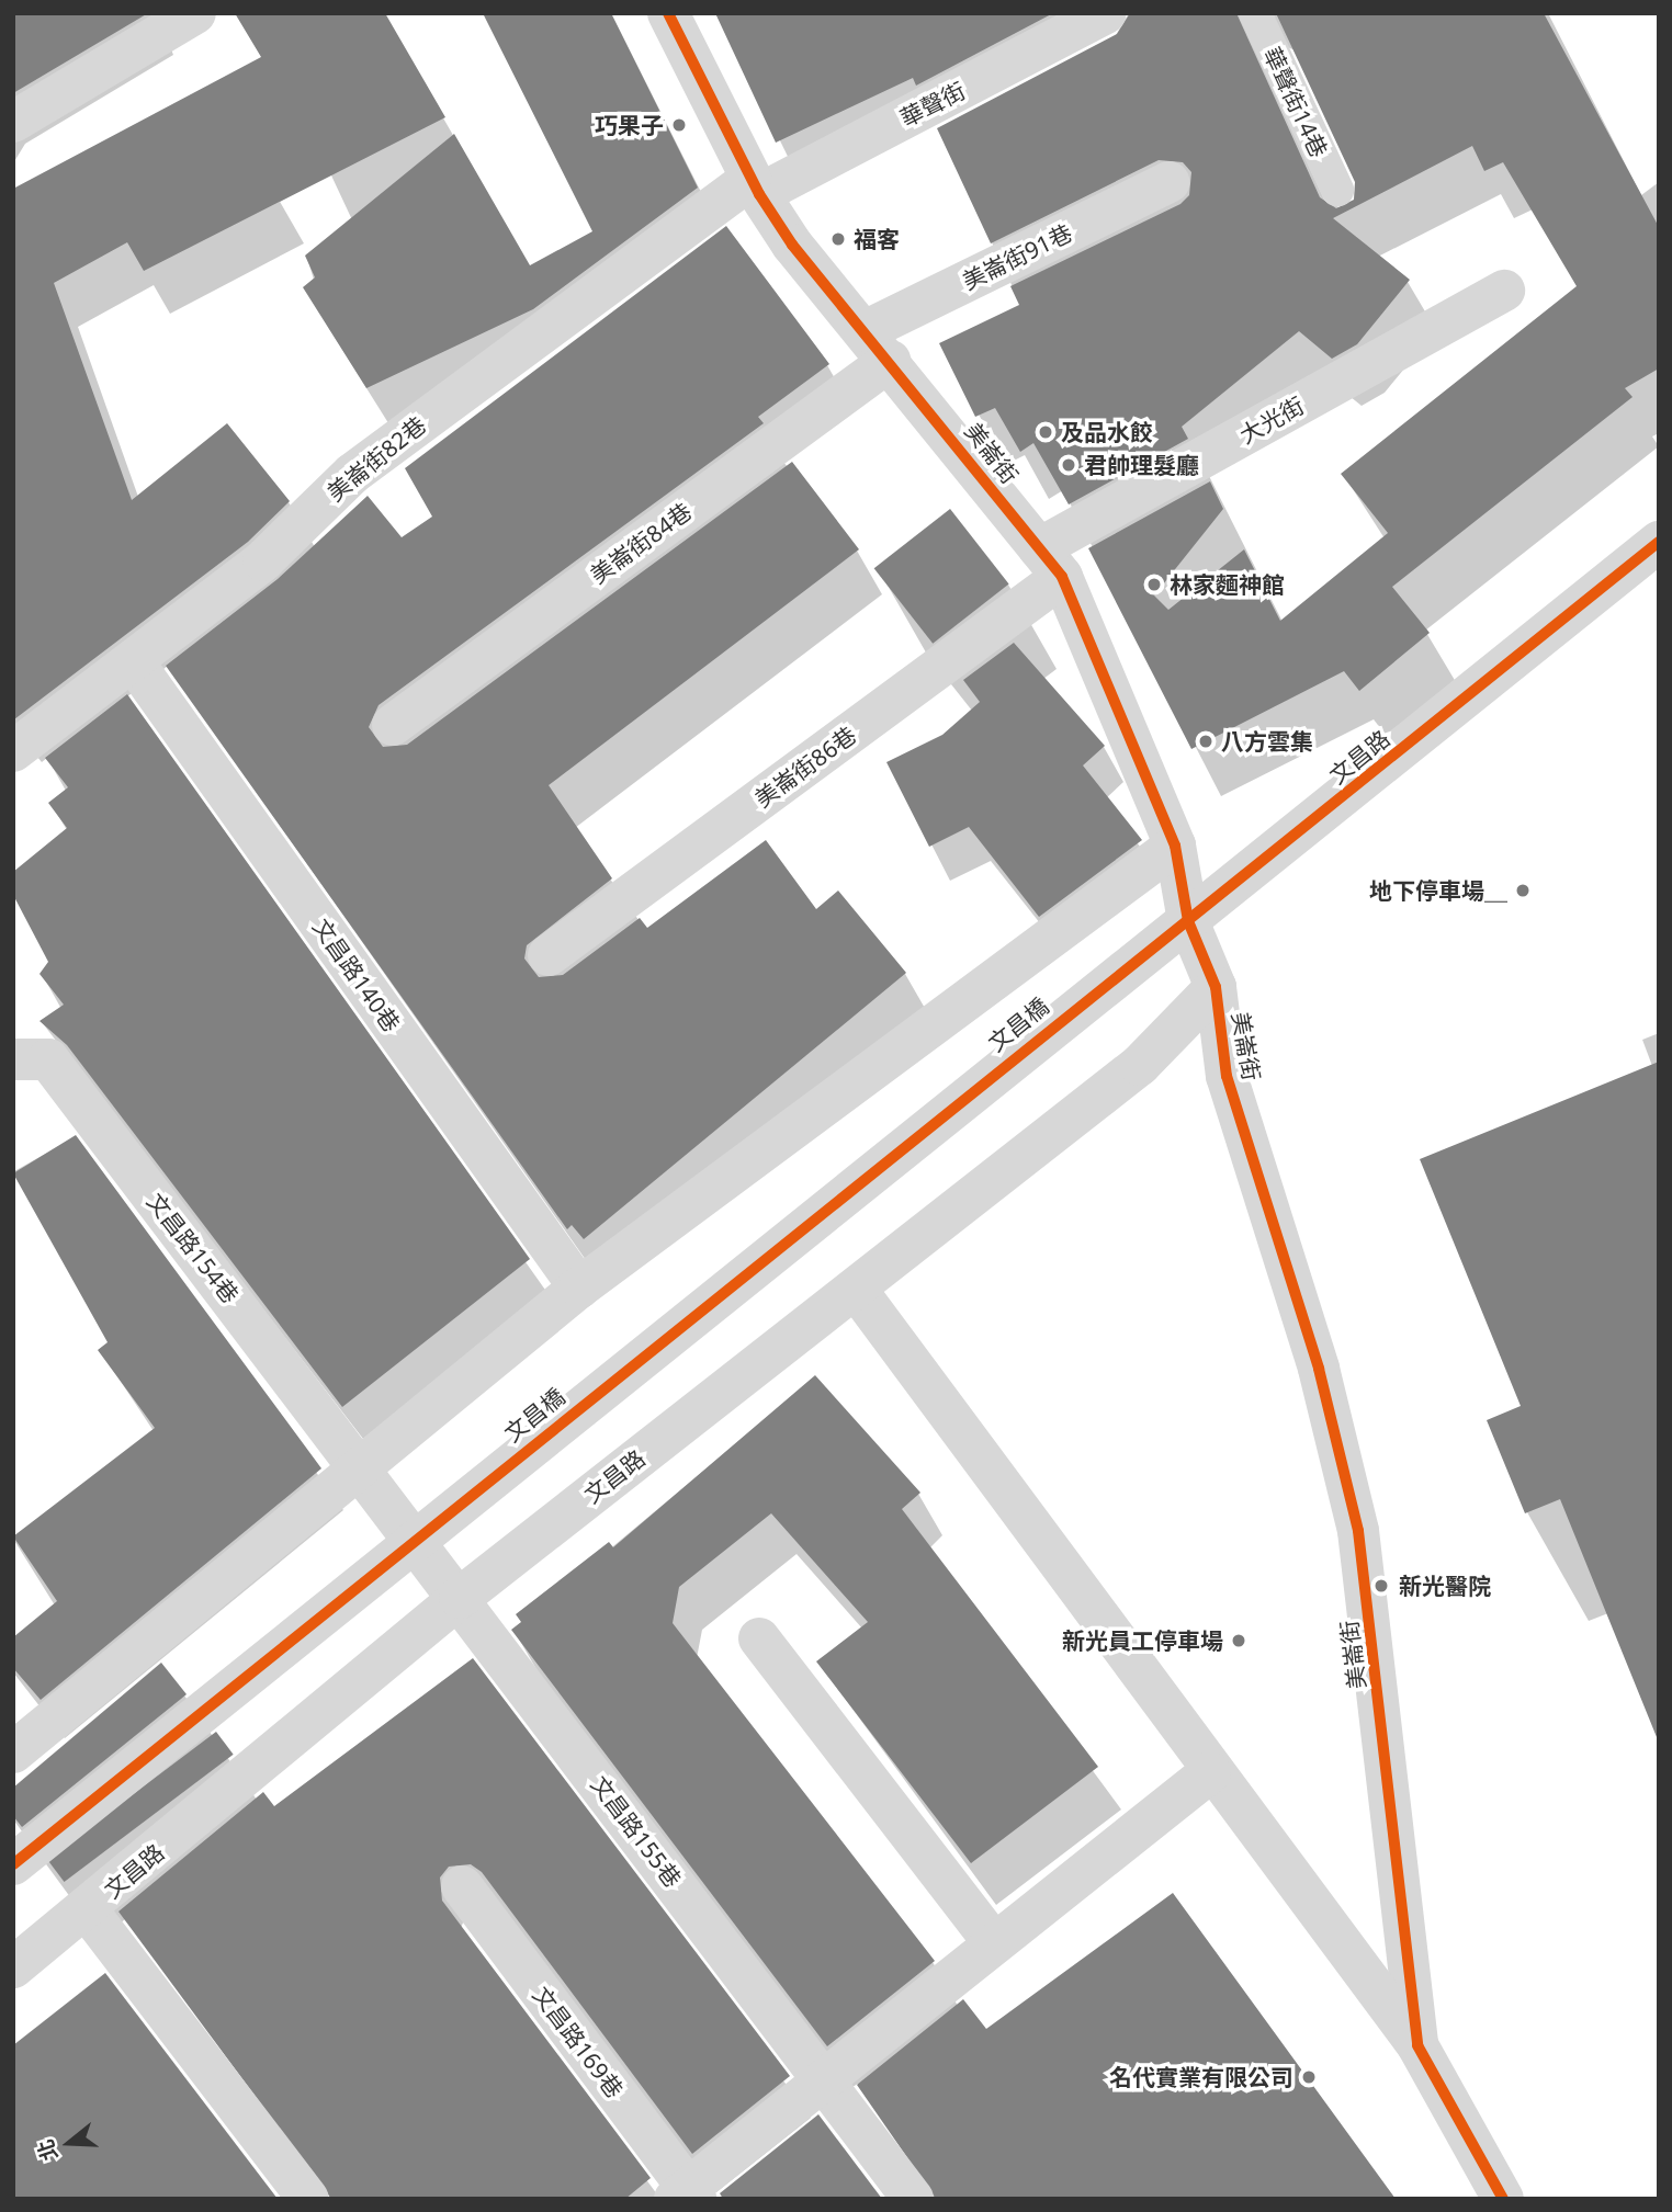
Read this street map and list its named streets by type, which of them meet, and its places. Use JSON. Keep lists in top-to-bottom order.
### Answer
{
  "streets": {
    "street": [
      "華聲街",
      "美崙街91巷",
      "大光街",
      "美崙街",
      "美崙街82巷",
      "美崙街84巷",
      "文昌路",
      "美崙街86巷",
      "文昌路140巷",
      "文昌橋",
      "文昌路154巷",
      "文昌路155巷",
      "文昌路169巷"
    ],
    "lane": ["華聲街14巷"]
  },
  "crossings": [
    ["華聲街", "美崙街"],
    ["華聲街", "美崙街82巷"],
    ["美崙街91巷", "美崙街"],
    ["美崙街91巷", "美崙街84巷"],
    ["大光街", "美崙街"],
    ["大光街", "美崙街86巷"],
    ["美崙街", "美崙街82巷"],
    ["美崙街", "美崙街84巷"],
    ["美崙街", "文昌路"],
    ["美崙街", "美崙街86巷"],
    ["美崙街82巷", "文昌路140巷"],
    ["文昌路", "文昌橋"],
    ["文昌路", "文昌路155巷"],
    ["文昌路154巷", "文昌路155巷"]
  ],
  "places": [
    "巧果子",
    "福客",
    "及品水餃",
    "君帥理髮廳",
    "林家麵神館",
    "八方雲集",
    "地下停車場＿",
    "新光醫院",
    "新光員工停車場",
    "名代實業有限公司"
  ],
  "north": "left"
}
